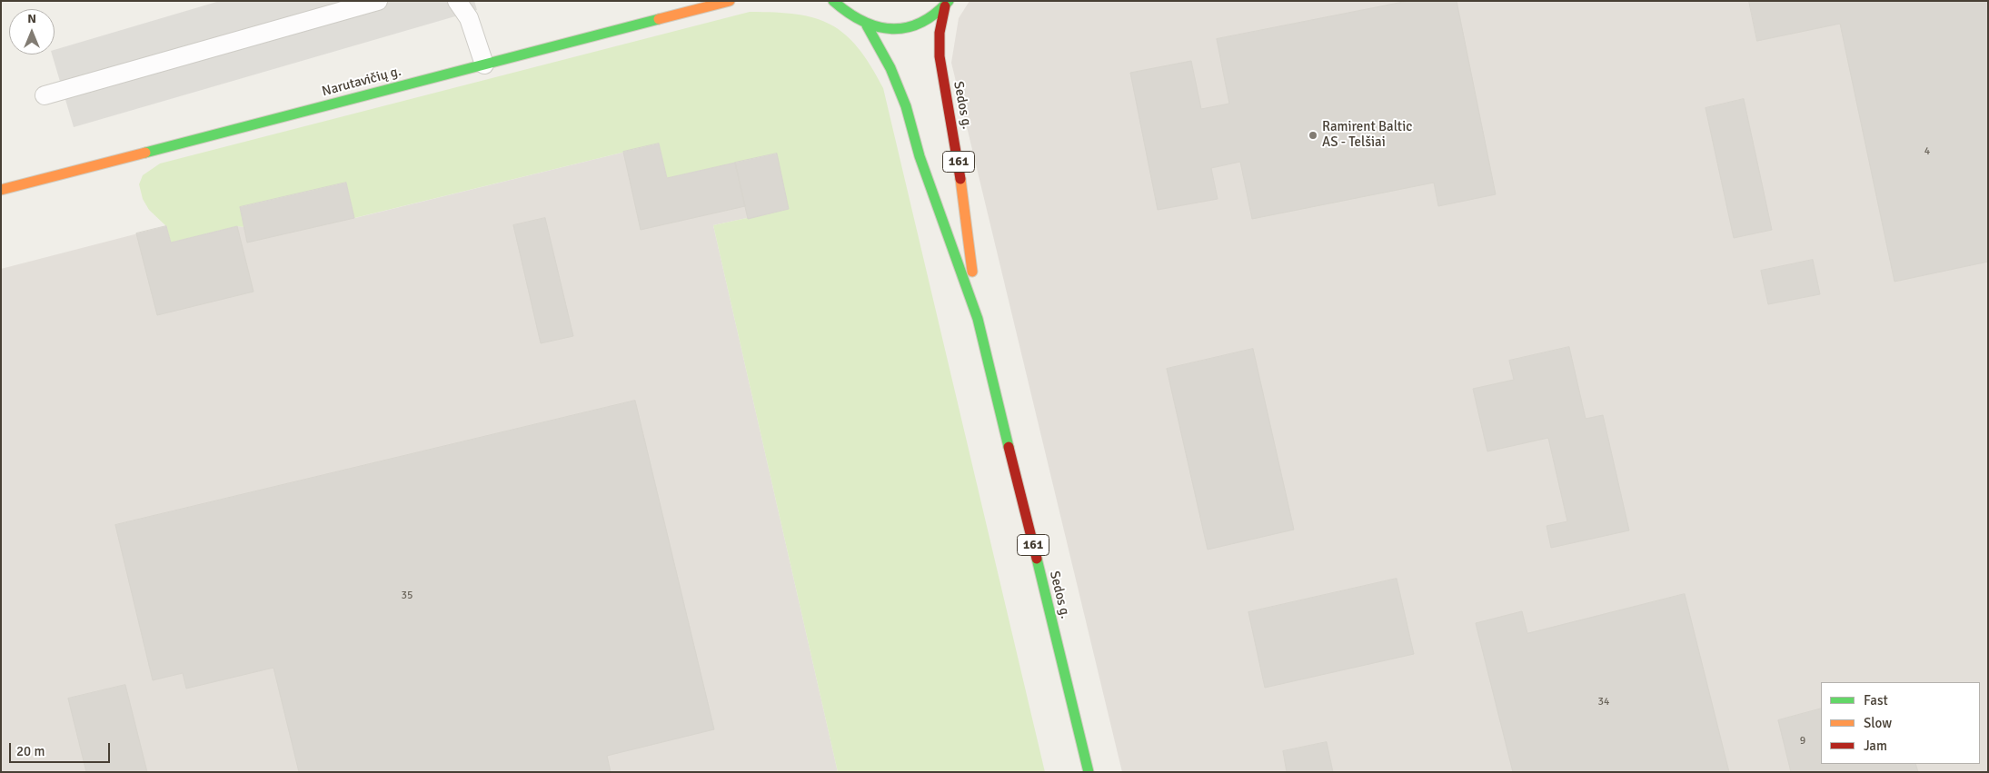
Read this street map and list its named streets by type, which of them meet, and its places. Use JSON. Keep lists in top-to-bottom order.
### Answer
{
  "streets": {
    "main road": ["Narutavičių g.", "Sedos g.", "161"]
  },
  "places": ["Ramirent Baltic AS - Telšiai"],
  "house_numbers": [
    "4",
    "35",
    "34",
    "9"
  ],
  "legend": ["Fast", "Slow", "Jam"],
  "scale_bar": "20 m",
  "north": "top"
}
